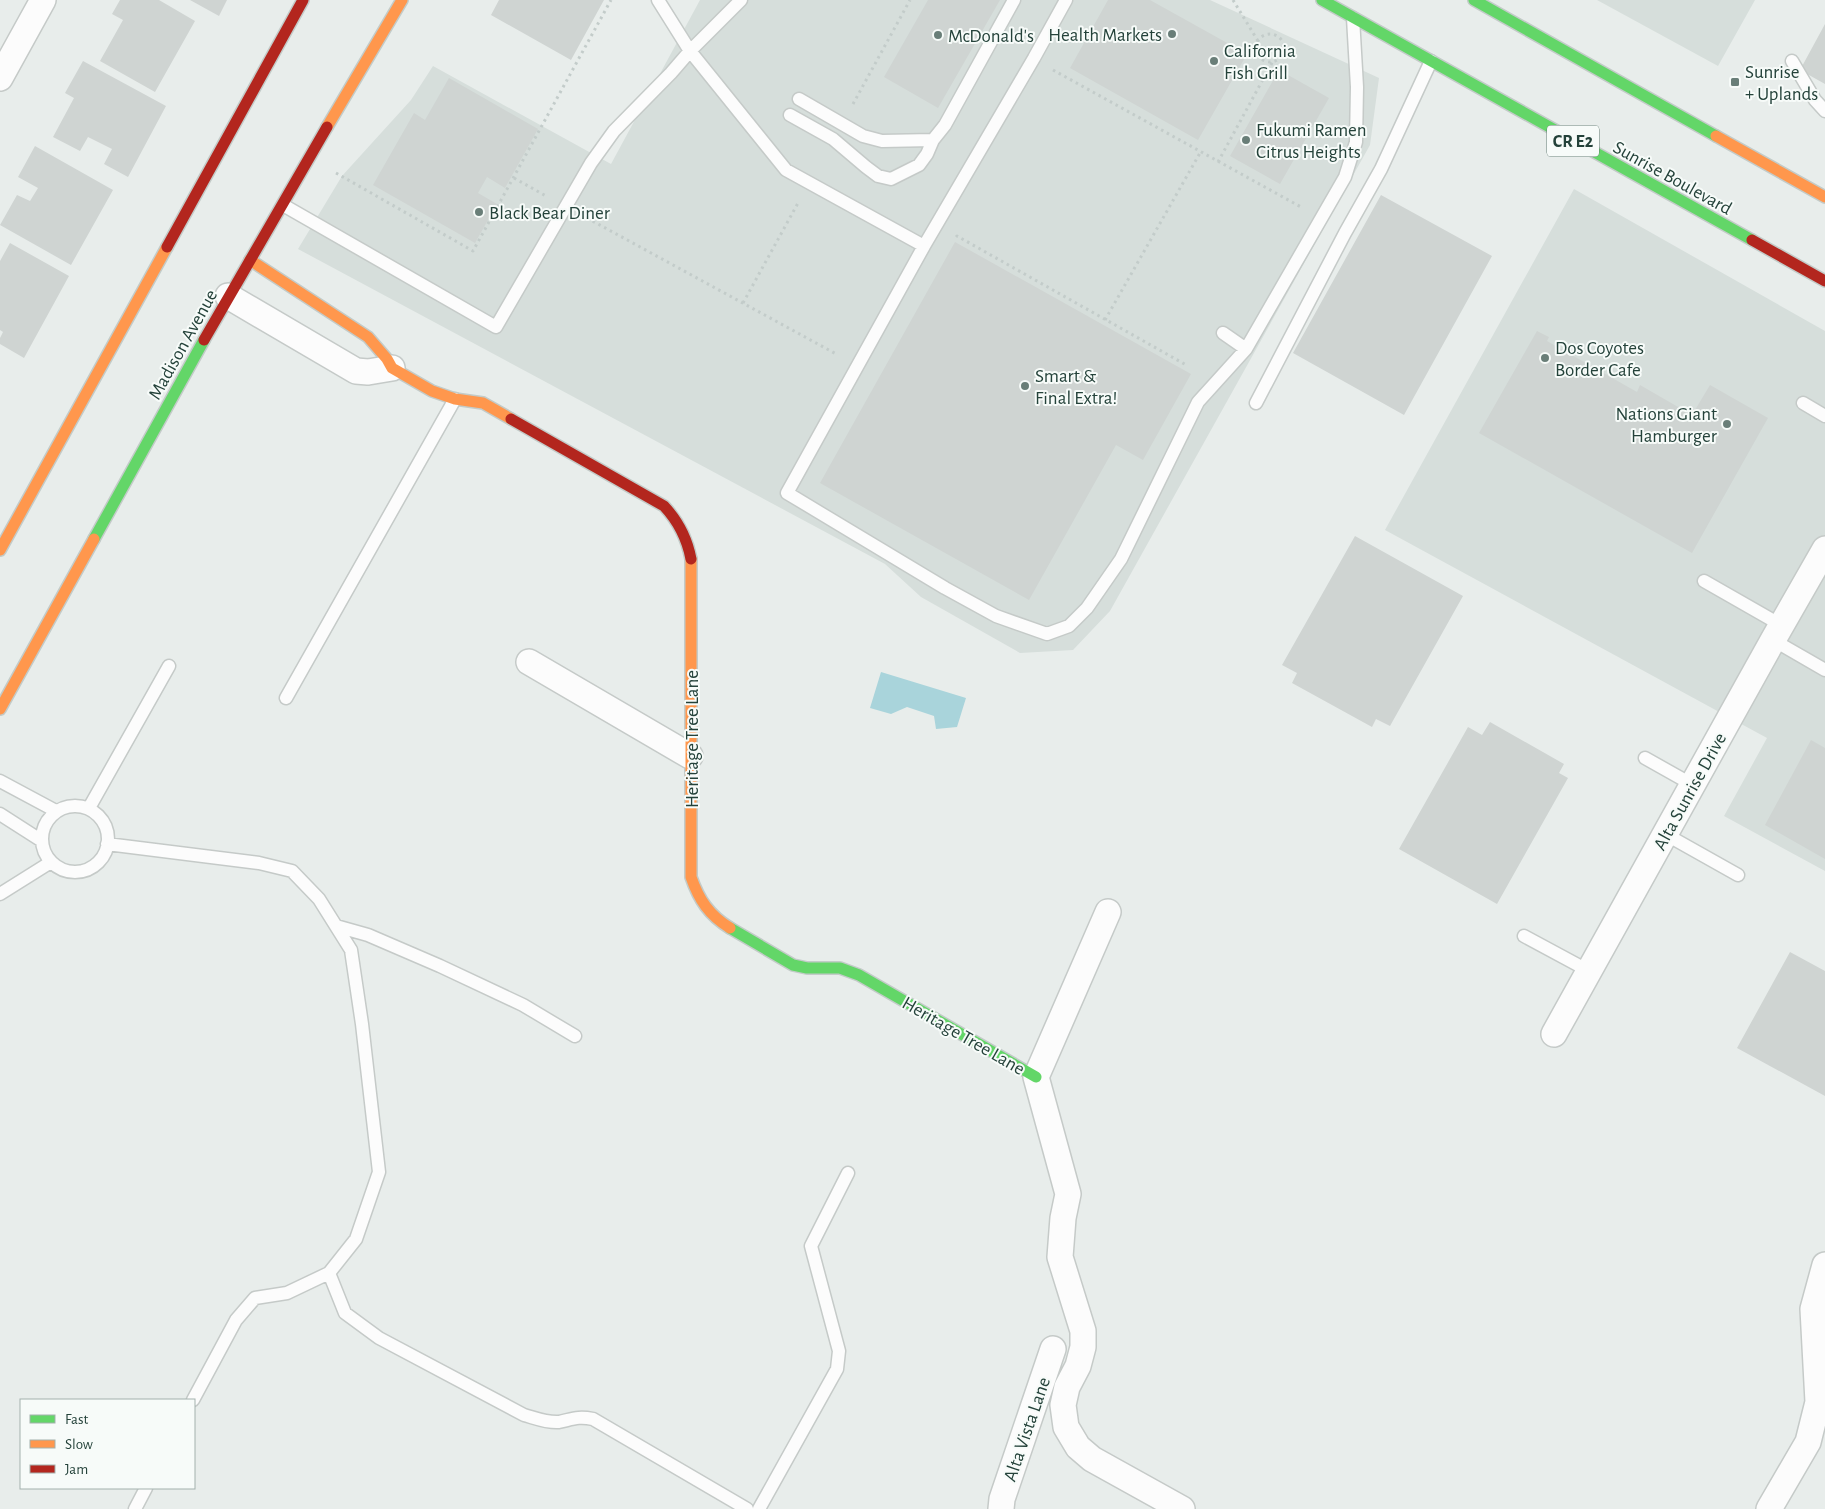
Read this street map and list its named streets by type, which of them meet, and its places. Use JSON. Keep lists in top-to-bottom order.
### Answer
{
  "streets": {
    "main road": [
      "CR E2",
      "Sunrise Boulevard",
      "Madison Avenue",
      "Heritage Tree Lane"
    ],
    "street": ["Alta Sunrise Drive", "Alta Vista Lane"]
  },
  "crossings": [
    ["Madison Avenue", "Heritage Tree Lane"]
  ],
  "places": {
    "other": [
      "Health Markets",
      "McDonald's",
      "California Fish Grill",
      "Fukumi Ramen Citrus Heights",
      "Black Bear Diner",
      "Dos Coyotes Border Cafe",
      "Smart & Final Extra!",
      "Nations Giant Hamburger"
    ],
    "transit": ["Sunrise + Uplands"]
  },
  "legend": ["Fast", "Slow", "Jam"]
}
